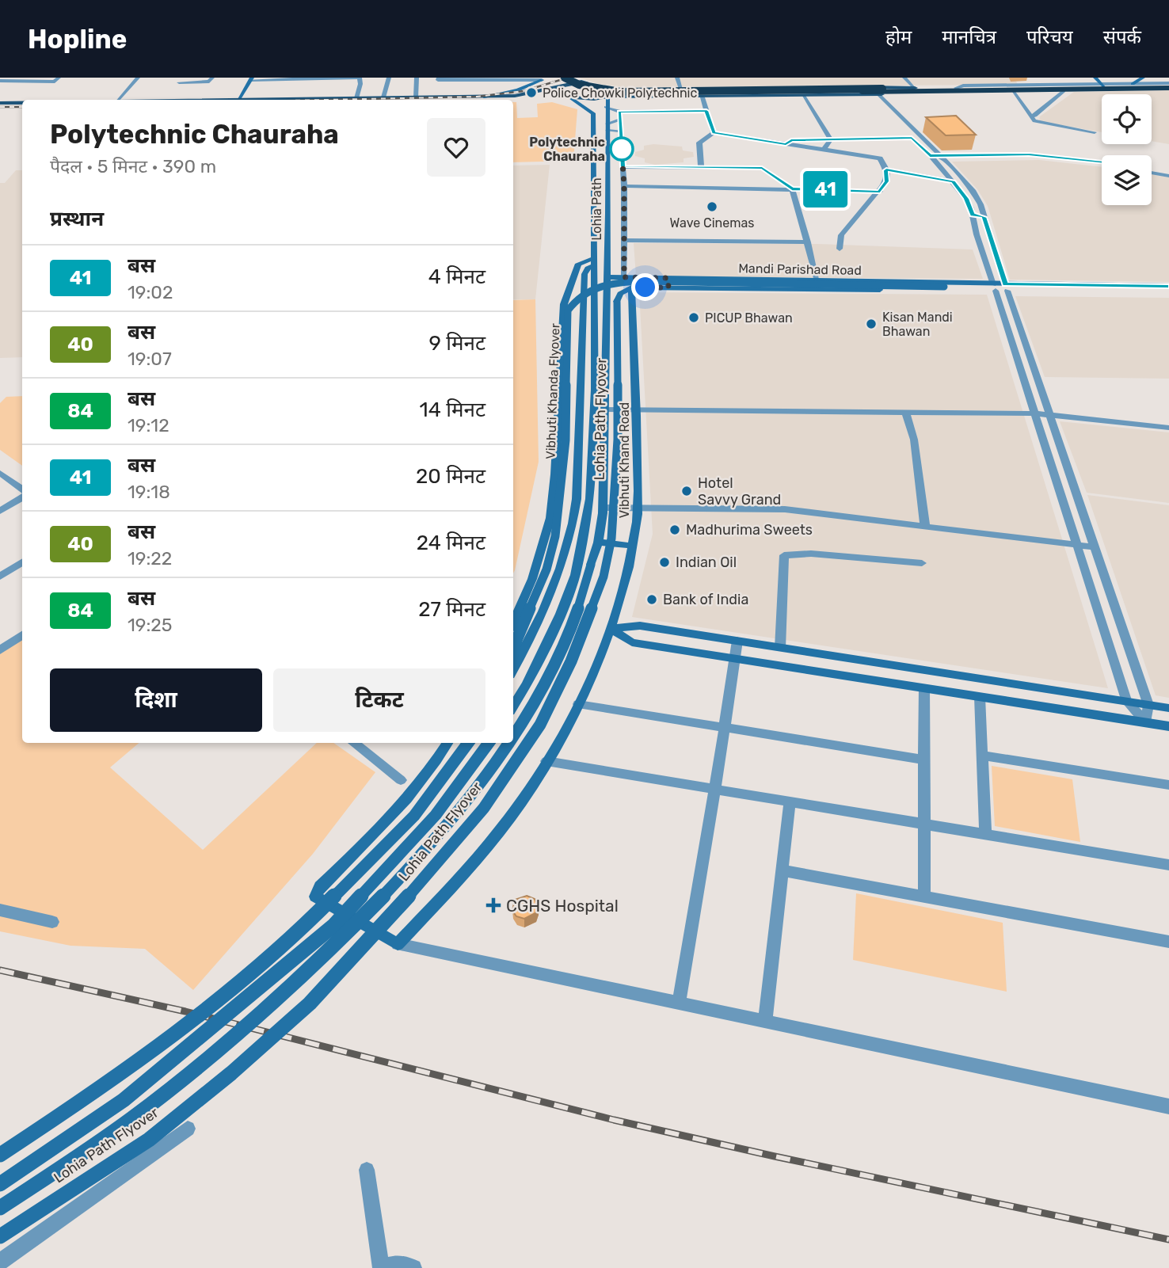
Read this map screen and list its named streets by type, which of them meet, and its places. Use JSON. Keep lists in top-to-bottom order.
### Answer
{
  "streets": {
    "main road": [
      "Lohia Path",
      "Mandi Parishad Road",
      "Vibhuti Khanda Flyover",
      "Lohia Path Flyover",
      "Vibhuti Khand Road"
    ]
  },
  "crossings": [
    ["Lohia Path", "Mandi Parishad Road"],
    ["Lohia Path", "Lohia Path Flyover"],
    ["Mandi Parishad Road", "Vibhuti Khanda Flyover"],
    ["Lohia Path Flyover", "Vibhuti Khand Road"]
  ],
  "places": {
    "other": [
      "Police Chowki Polytechnic",
      "Polytechnic Chauraha",
      "Wave Cinemas",
      "PICUP Bhawan",
      "Kisan Mandi Bhawan",
      "Hotel Savvy Grand",
      "Madhurima Sweets",
      "Indian Oil",
      "Bank of India"
    ],
    "health": ["CGHS Hospital"]
  },
  "lines": ["bus line 41"],
  "page": {
    "header": "Hopline",
    "nav": [
      "होम",
      "मानचित्र",
      "परिचय",
      "संपर्क"
    ],
    "on_map": "41",
    "heading": [
      ["Polytechnic Chauraha", "पैदल · 5 मिनट · 390 m"],
      "प्रस्थान"
    ],
    "list": [
      {
        "mark": "41",
        "name": "बस",
        "note": "19:02",
        "value": "4 मिनट"
      },
      {
        "mark": "40",
        "name": "बस",
        "note": "19:07",
        "value": "9 मिनट"
      },
      {
        "mark": "84",
        "name": "बस",
        "note": "19:12",
        "value": "14 मिनट"
      },
      {
        "mark": "41",
        "name": "बस",
        "note": "19:18",
        "value": "20 मिनट"
      },
      {
        "mark": "40",
        "name": "बस",
        "note": "19:22",
        "value": "24 मिनट"
      },
      {
        "mark": "84",
        "name": "बस",
        "note": "19:25",
        "value": "27 मिनट"
      }
    ],
    "buttons": ["दिशा", "टिकट"]
  }
}
